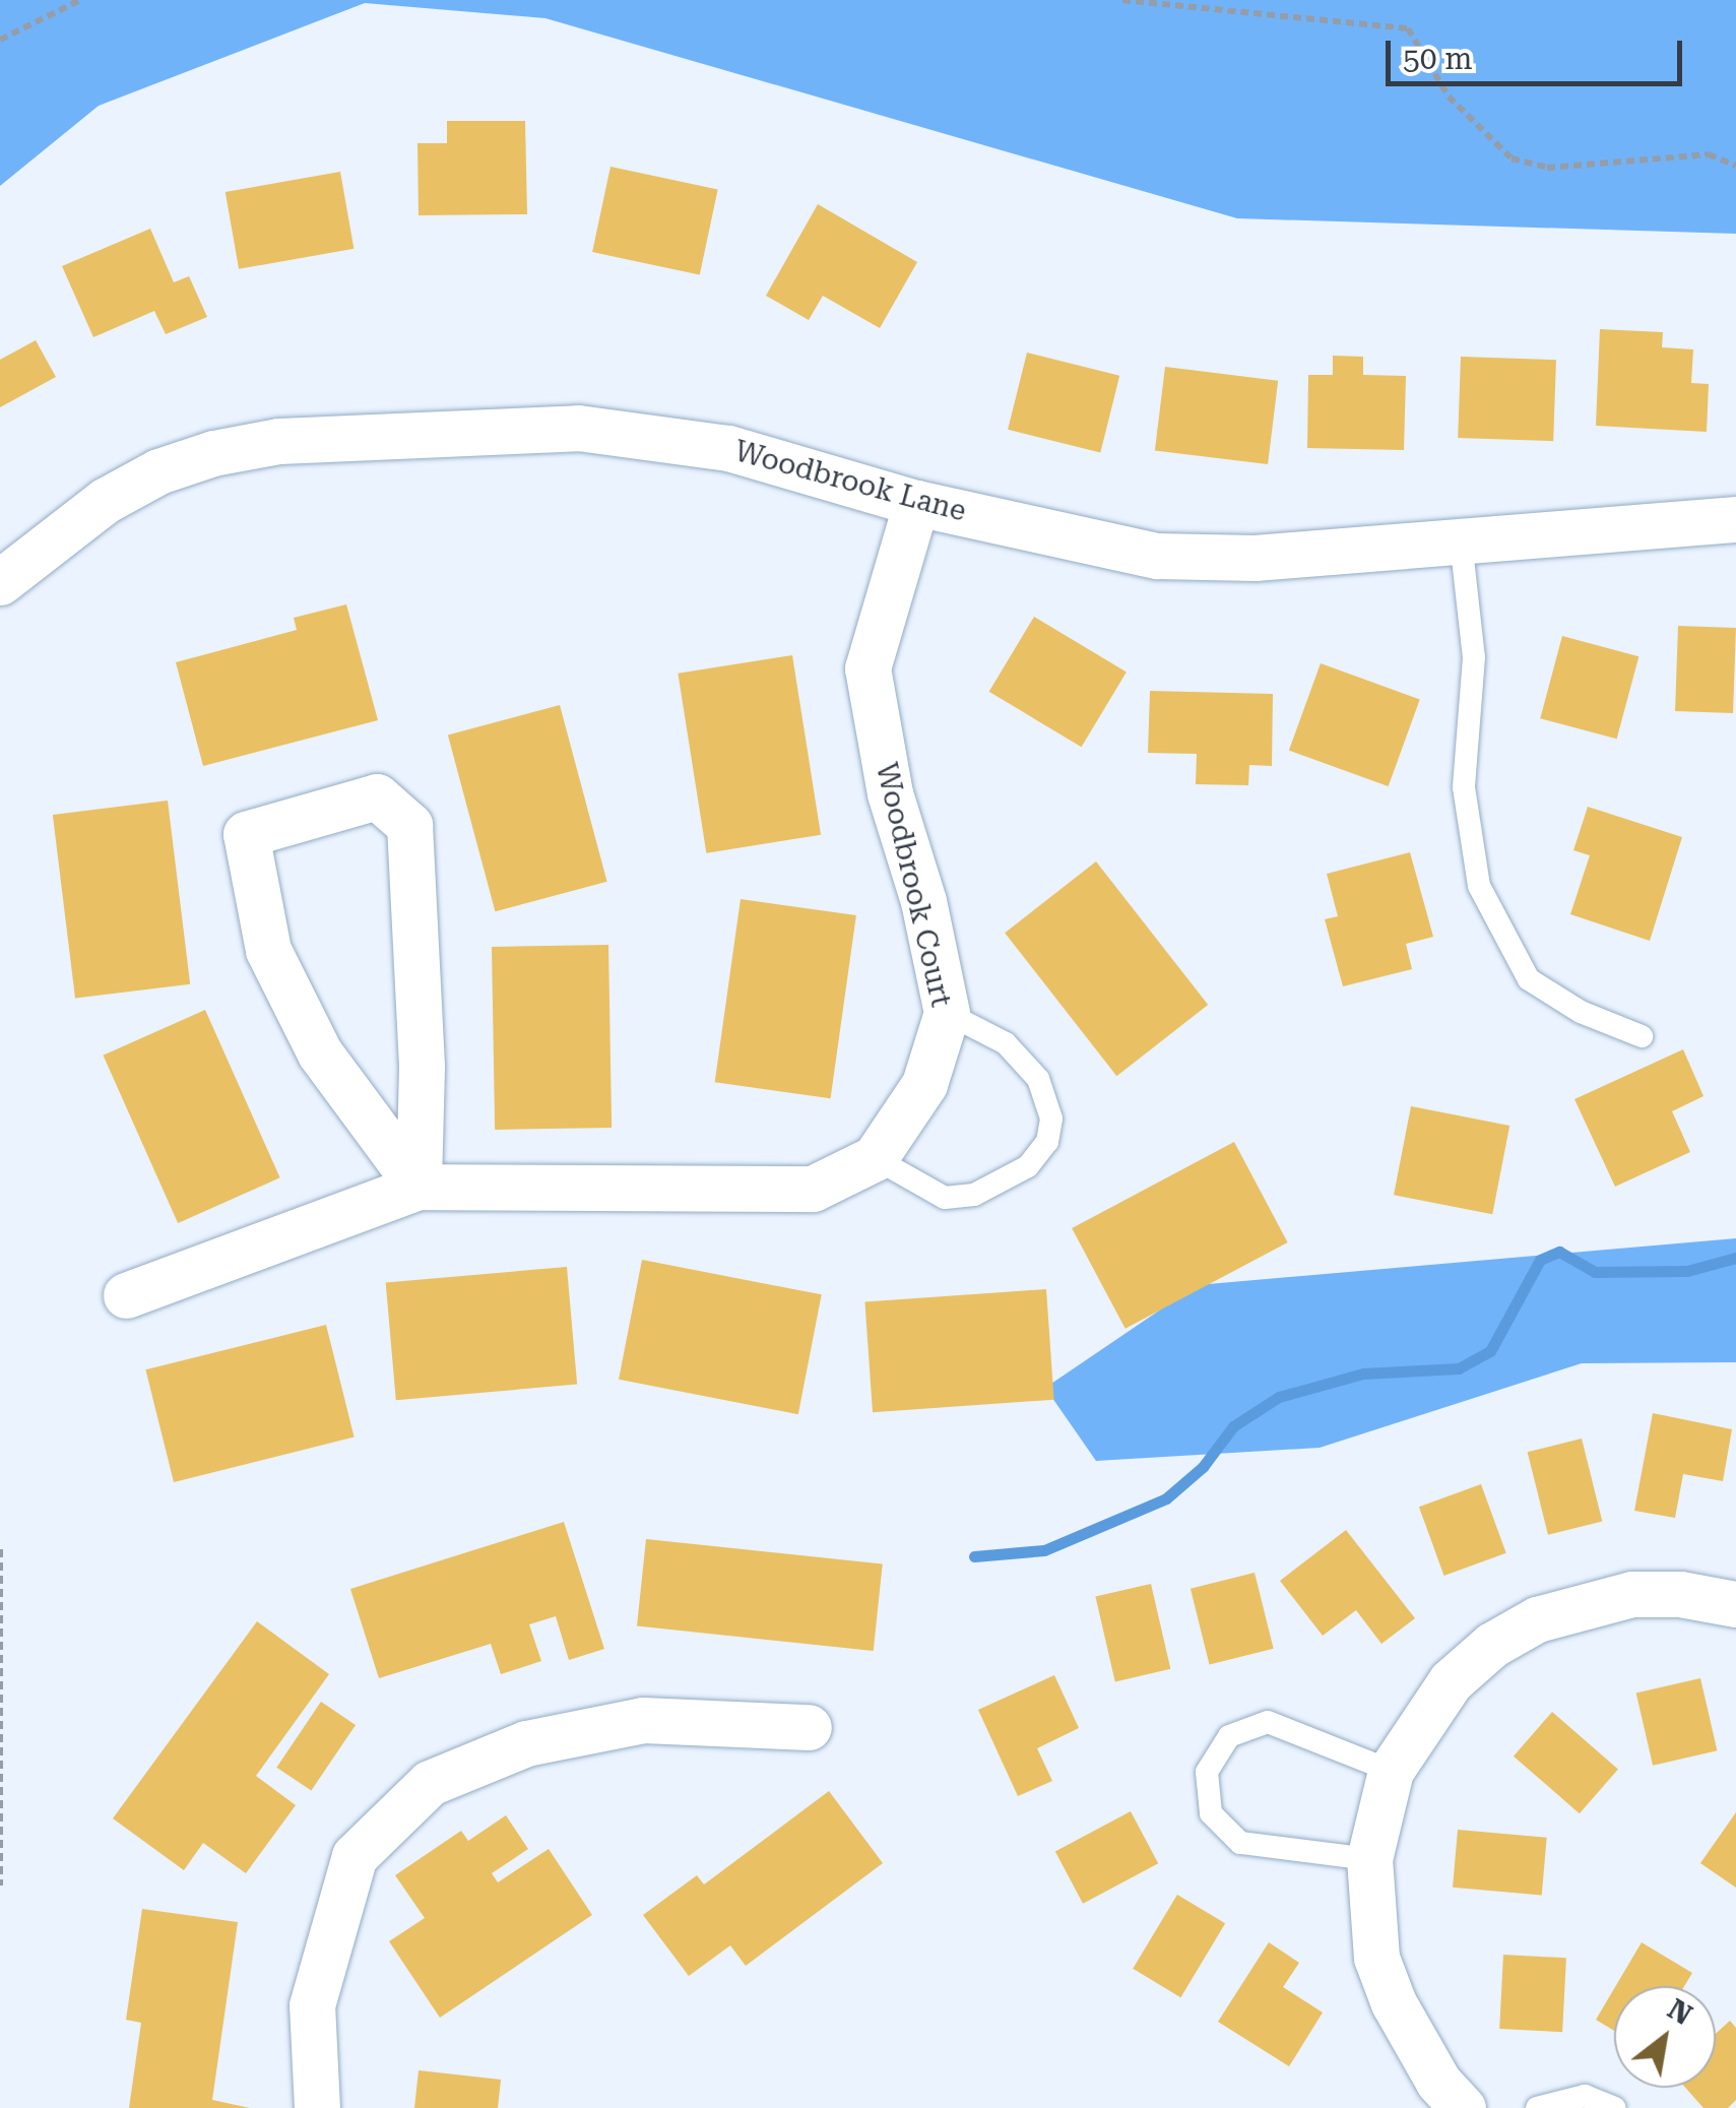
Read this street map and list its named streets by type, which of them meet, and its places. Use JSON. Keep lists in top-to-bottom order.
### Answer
{
  "streets": {
    "street": ["Woodbrook Lane", "Woodbrook Court"]
  },
  "crossings": [
    ["Woodbrook Lane", "Woodbrook Court"]
  ],
  "scale_bar": "50 m",
  "north": "top right"
}
